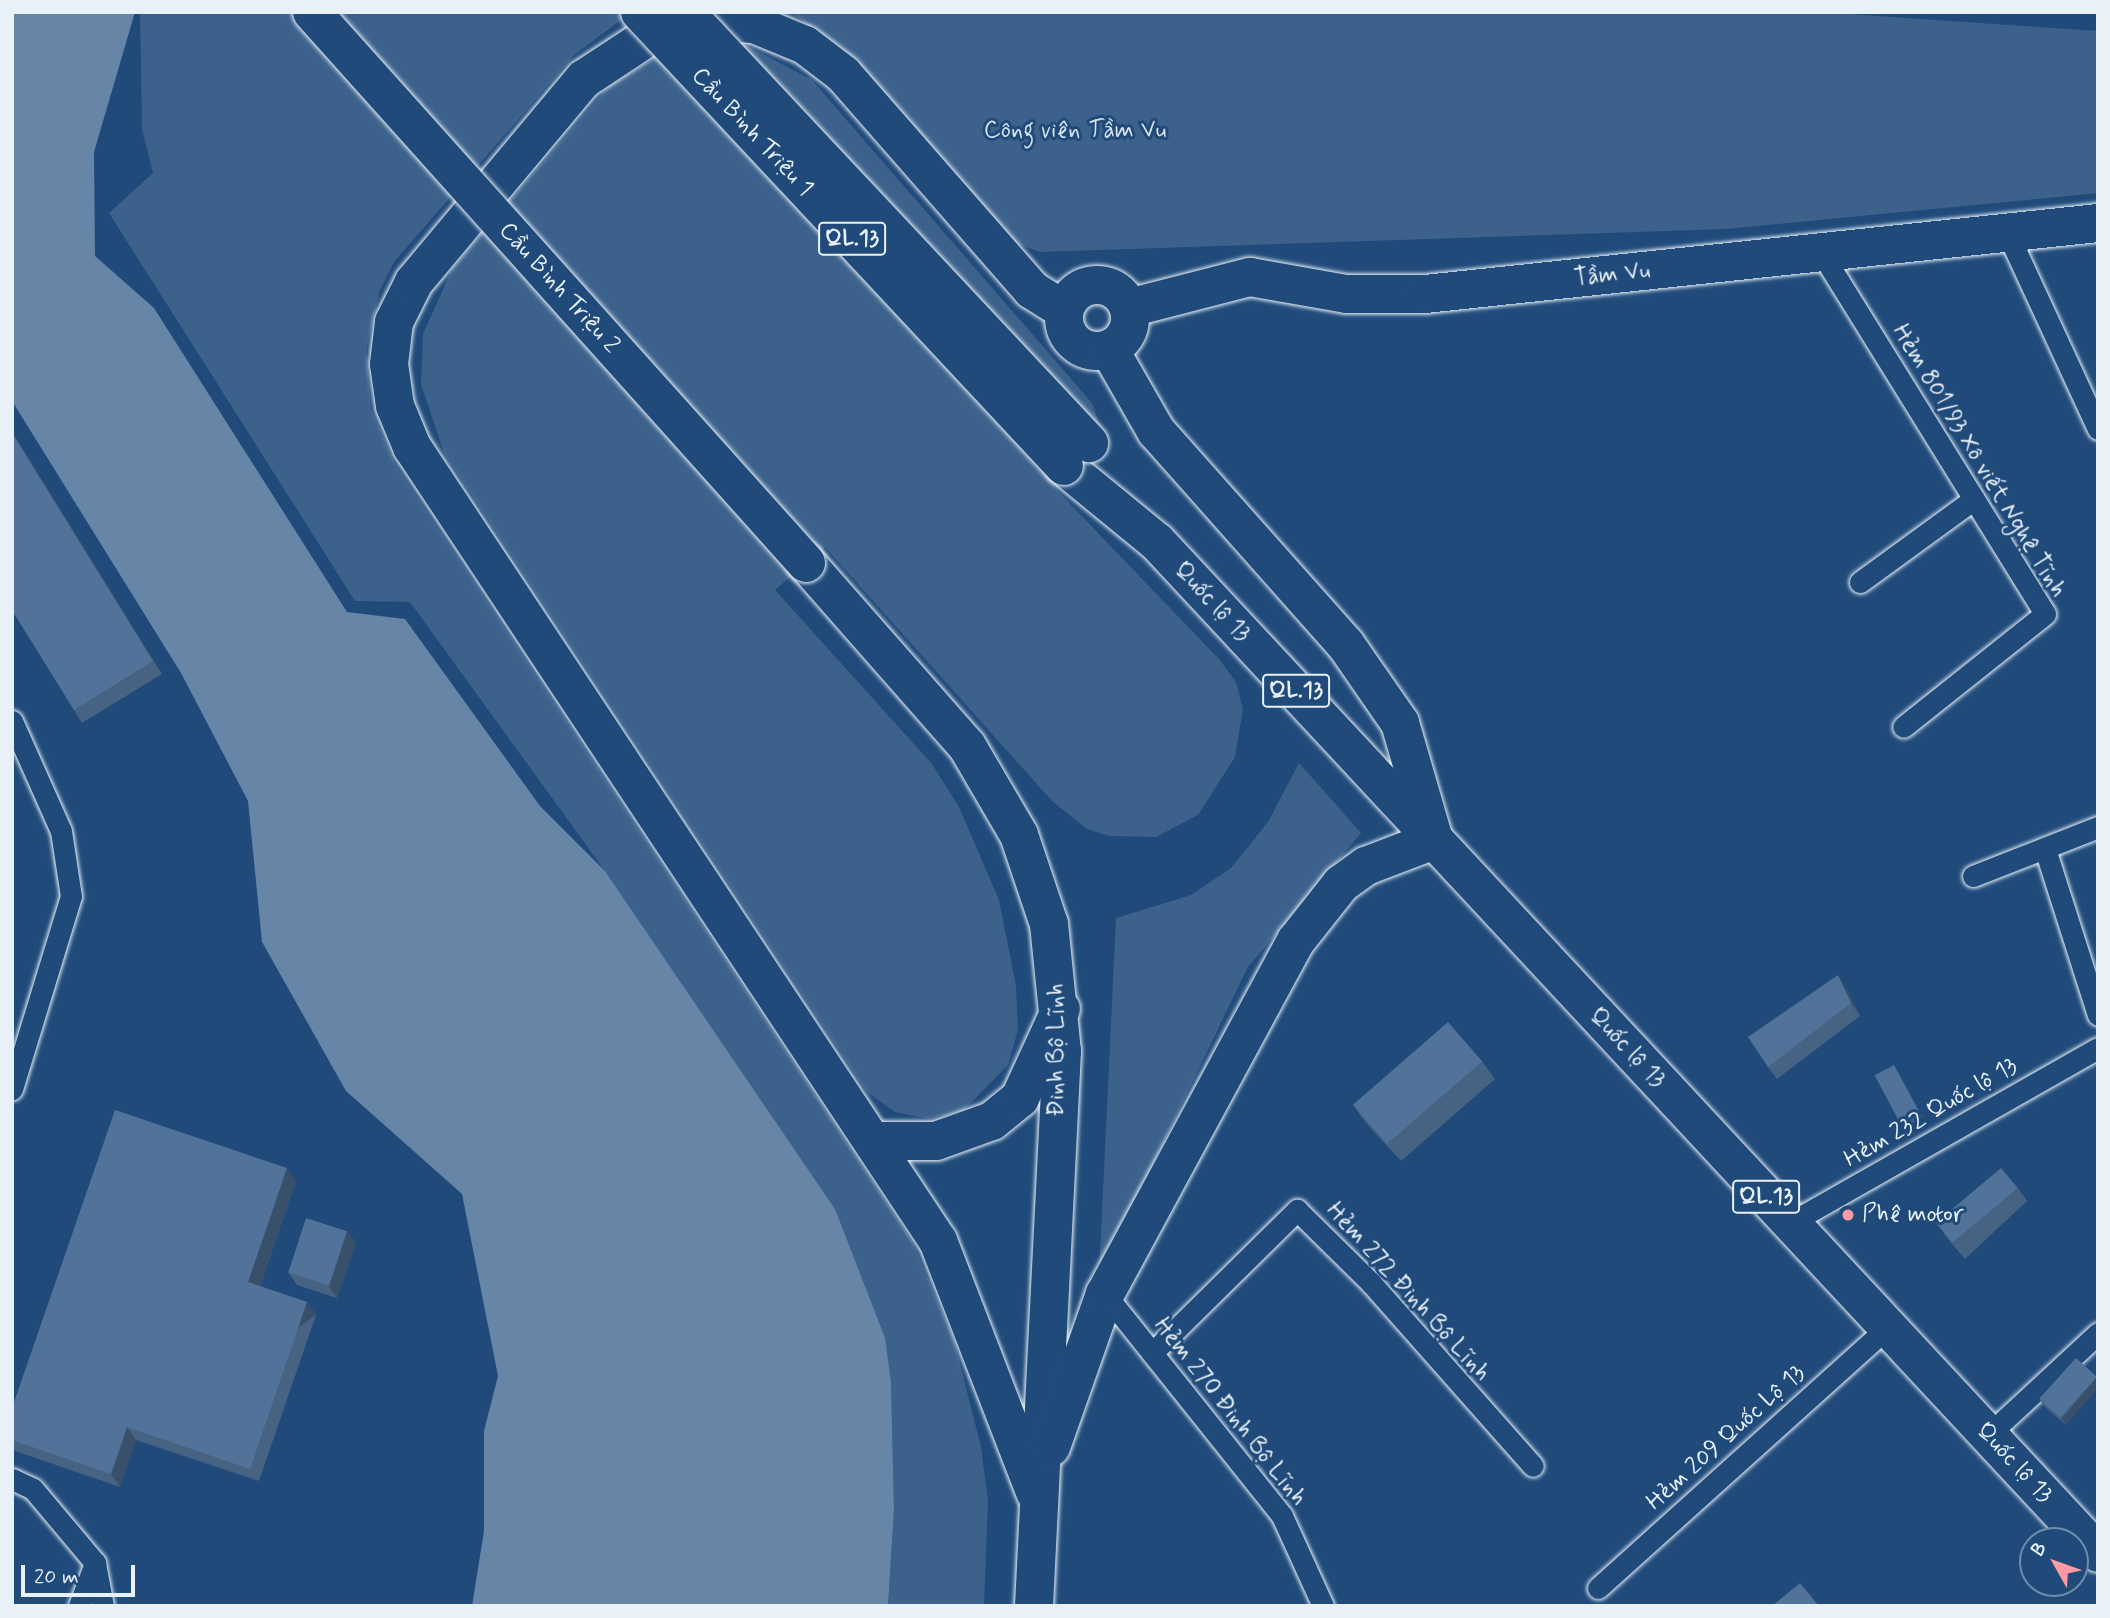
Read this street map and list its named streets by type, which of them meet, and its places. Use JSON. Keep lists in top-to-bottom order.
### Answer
{
  "streets": {
    "main road": [
      "Cầu Bình Triệu 1",
      "QL.13",
      "Tầm Vu",
      "Cầu Bình Triệu 2",
      "Quốc lộ 13",
      "Đinh Bộ Lĩnh"
    ],
    "lane": [
      "Hẻm 801/93 Xô viết Nghệ Tĩnh",
      "Hẻm 232 Quốc lộ 13",
      "Hẻm 272 Đinh Bộ Lĩnh",
      "Hẻm 270 Đinh Bộ Lĩnh",
      "Hẻm 209 Quốc Lộ 13"
    ]
  },
  "crossings": [
    ["Cầu Bình Triệu 1", "Quốc lộ 13"],
    ["Tầm Vu", "Hẻm 801/93 Xô viết Nghệ Tĩnh"],
    ["Cầu Bình Triệu 2", "Đinh Bộ Lĩnh"],
    ["Quốc lộ 13", "Đinh Bộ Lĩnh"],
    ["Quốc lộ 13", "Hẻm 232 Quốc lộ 13"],
    ["Quốc lộ 13", "Hẻm 209 Quốc Lộ 13"],
    ["Đinh Bộ Lĩnh", "Hẻm 270 Đinh Bộ Lĩnh"],
    ["Hẻm 272 Đinh Bộ Lĩnh", "Hẻm 270 Đinh Bộ Lĩnh"]
  ],
  "parks": ["Công viên Tầm Vu"],
  "places": ["Phê motor"],
  "scale_bar": "20 m",
  "north": "top left"
}
